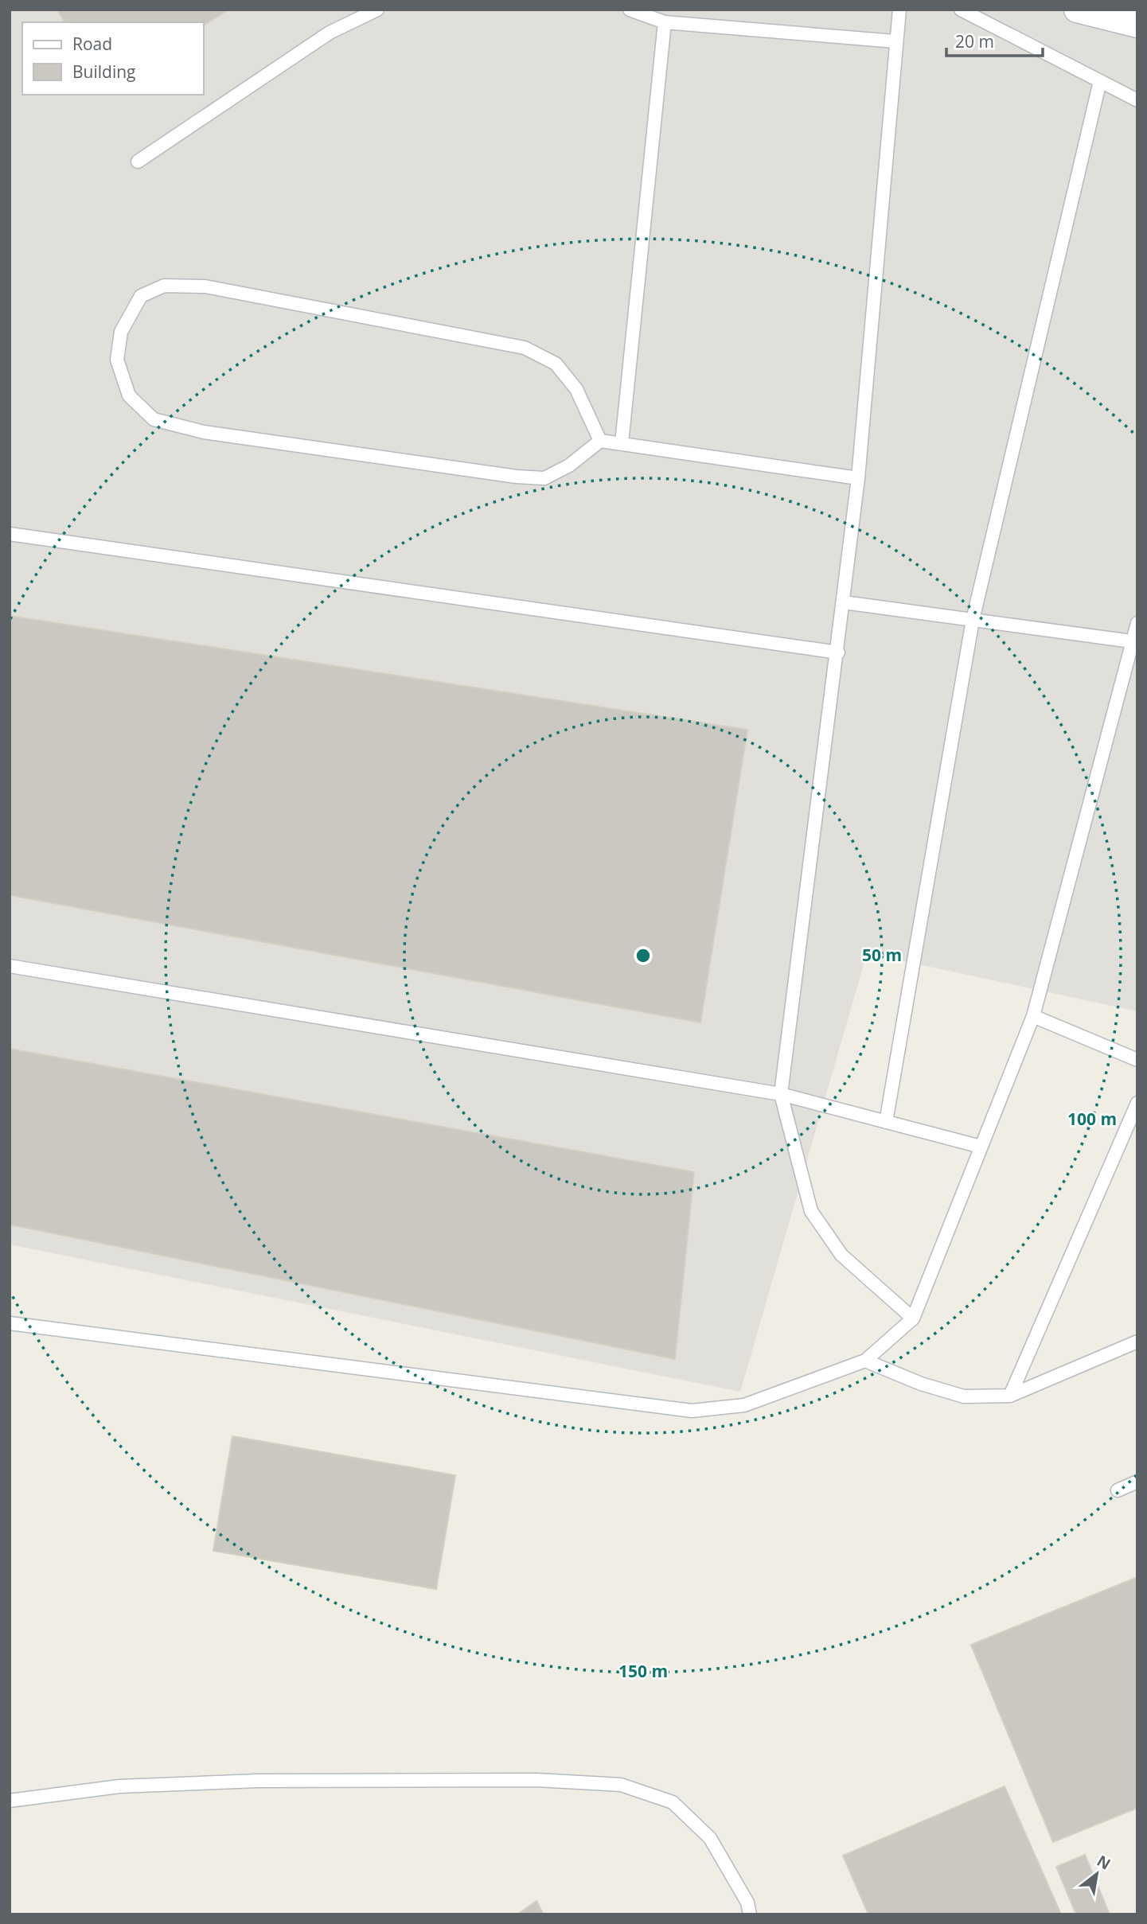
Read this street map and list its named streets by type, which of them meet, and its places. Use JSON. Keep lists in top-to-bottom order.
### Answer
{
  "legend": ["Road", "Building"],
  "scale_bar": "20 m",
  "north": "top right",
  "rings": ["50 m", "100 m", "150 m"]
}
